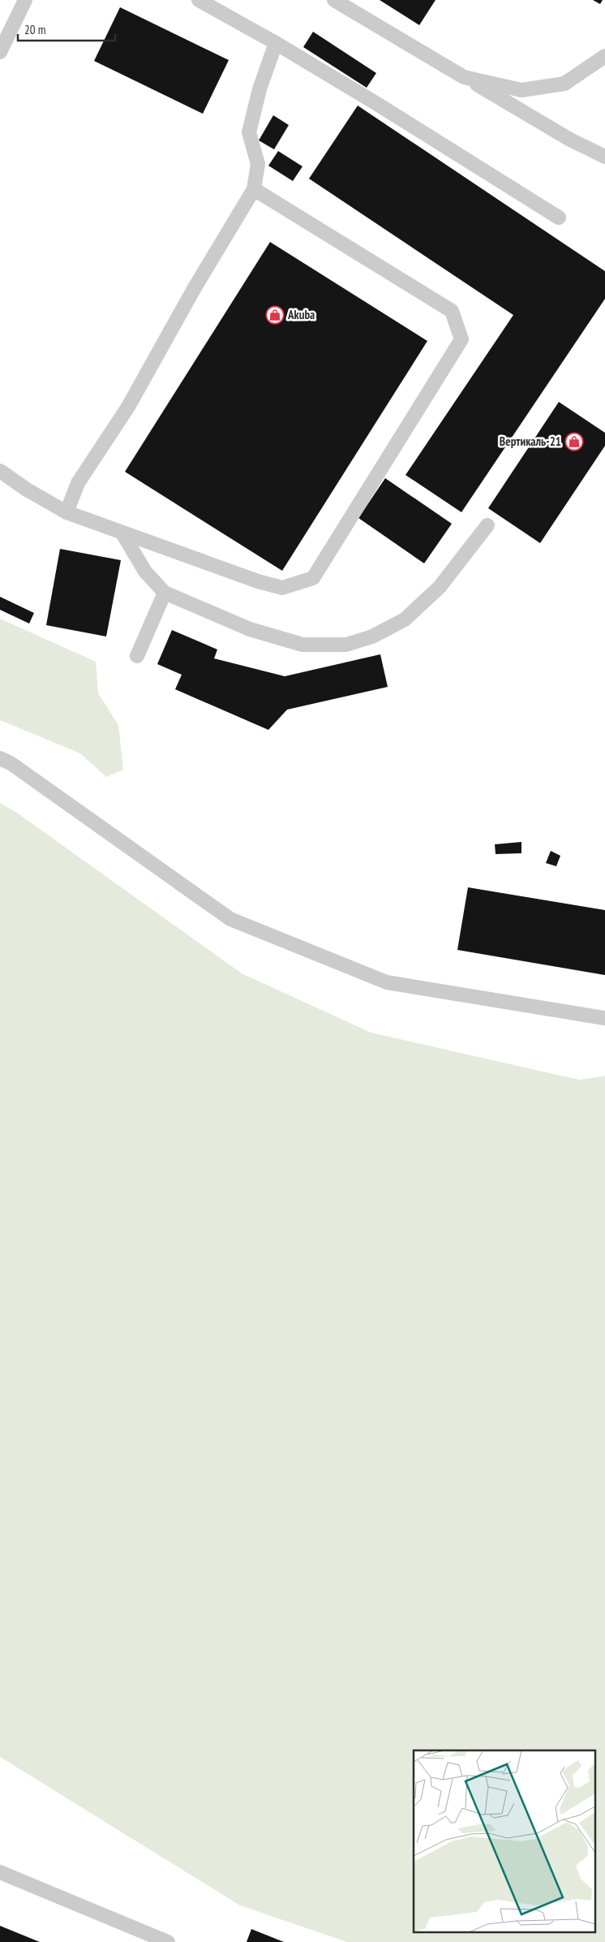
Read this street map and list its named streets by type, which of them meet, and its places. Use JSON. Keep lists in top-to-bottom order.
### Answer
{
  "places": {
    "shop": ["Akuba", "Вертикаль-21"]
  },
  "scale_bar": "20 m"
}
